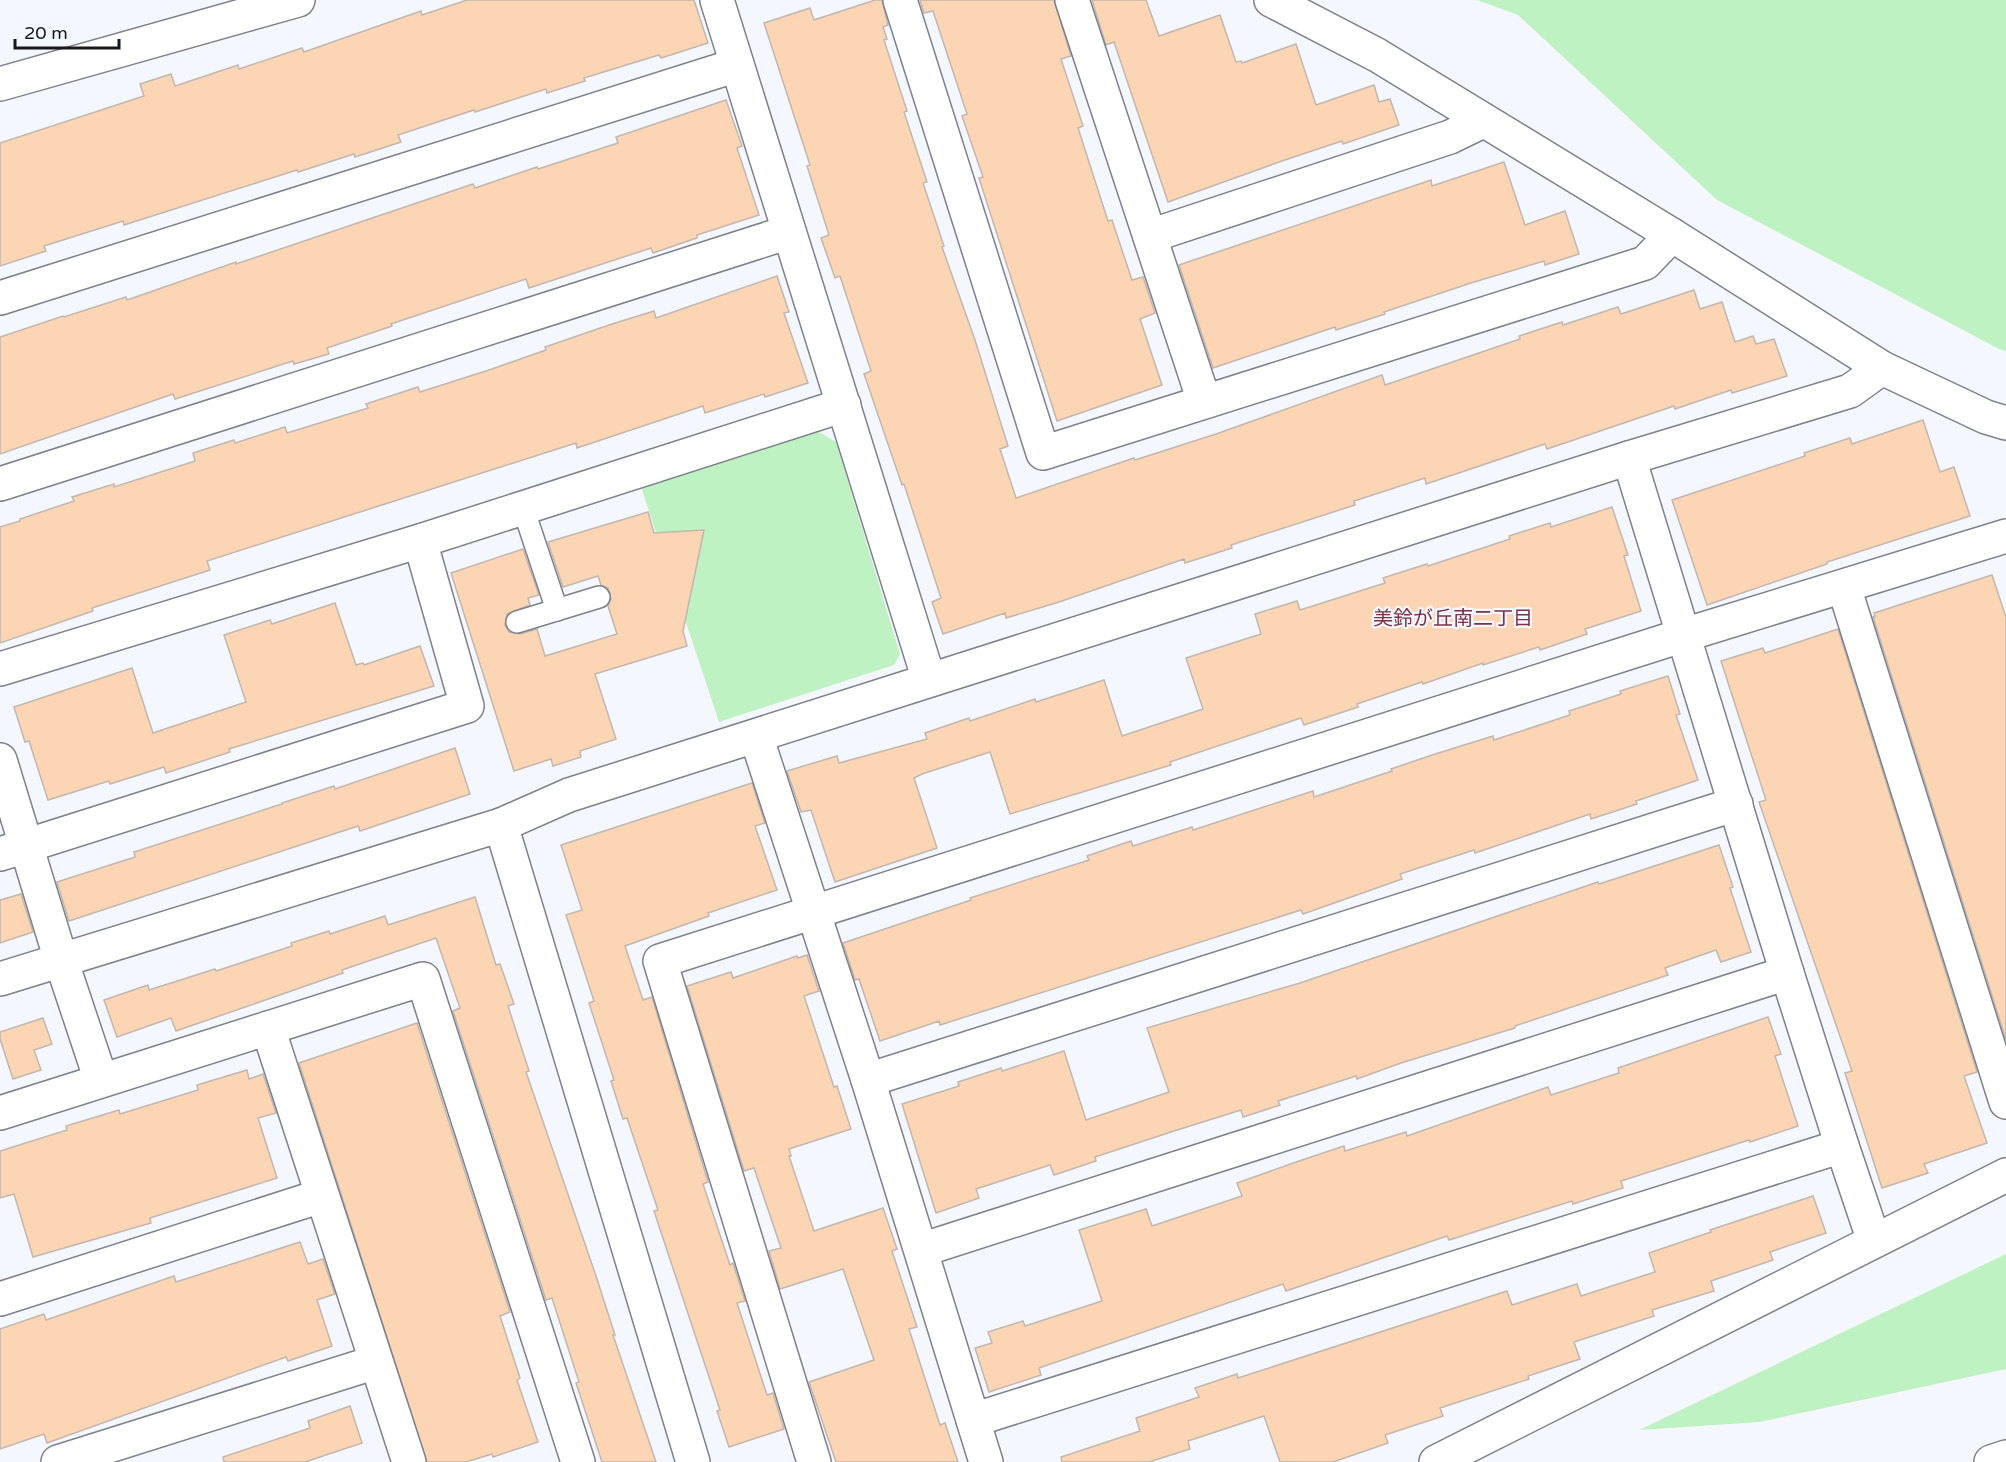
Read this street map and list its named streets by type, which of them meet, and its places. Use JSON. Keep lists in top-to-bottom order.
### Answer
{
  "districts": ["美鈴が丘南二丁目"],
  "scale_bar": "20 m"
}
